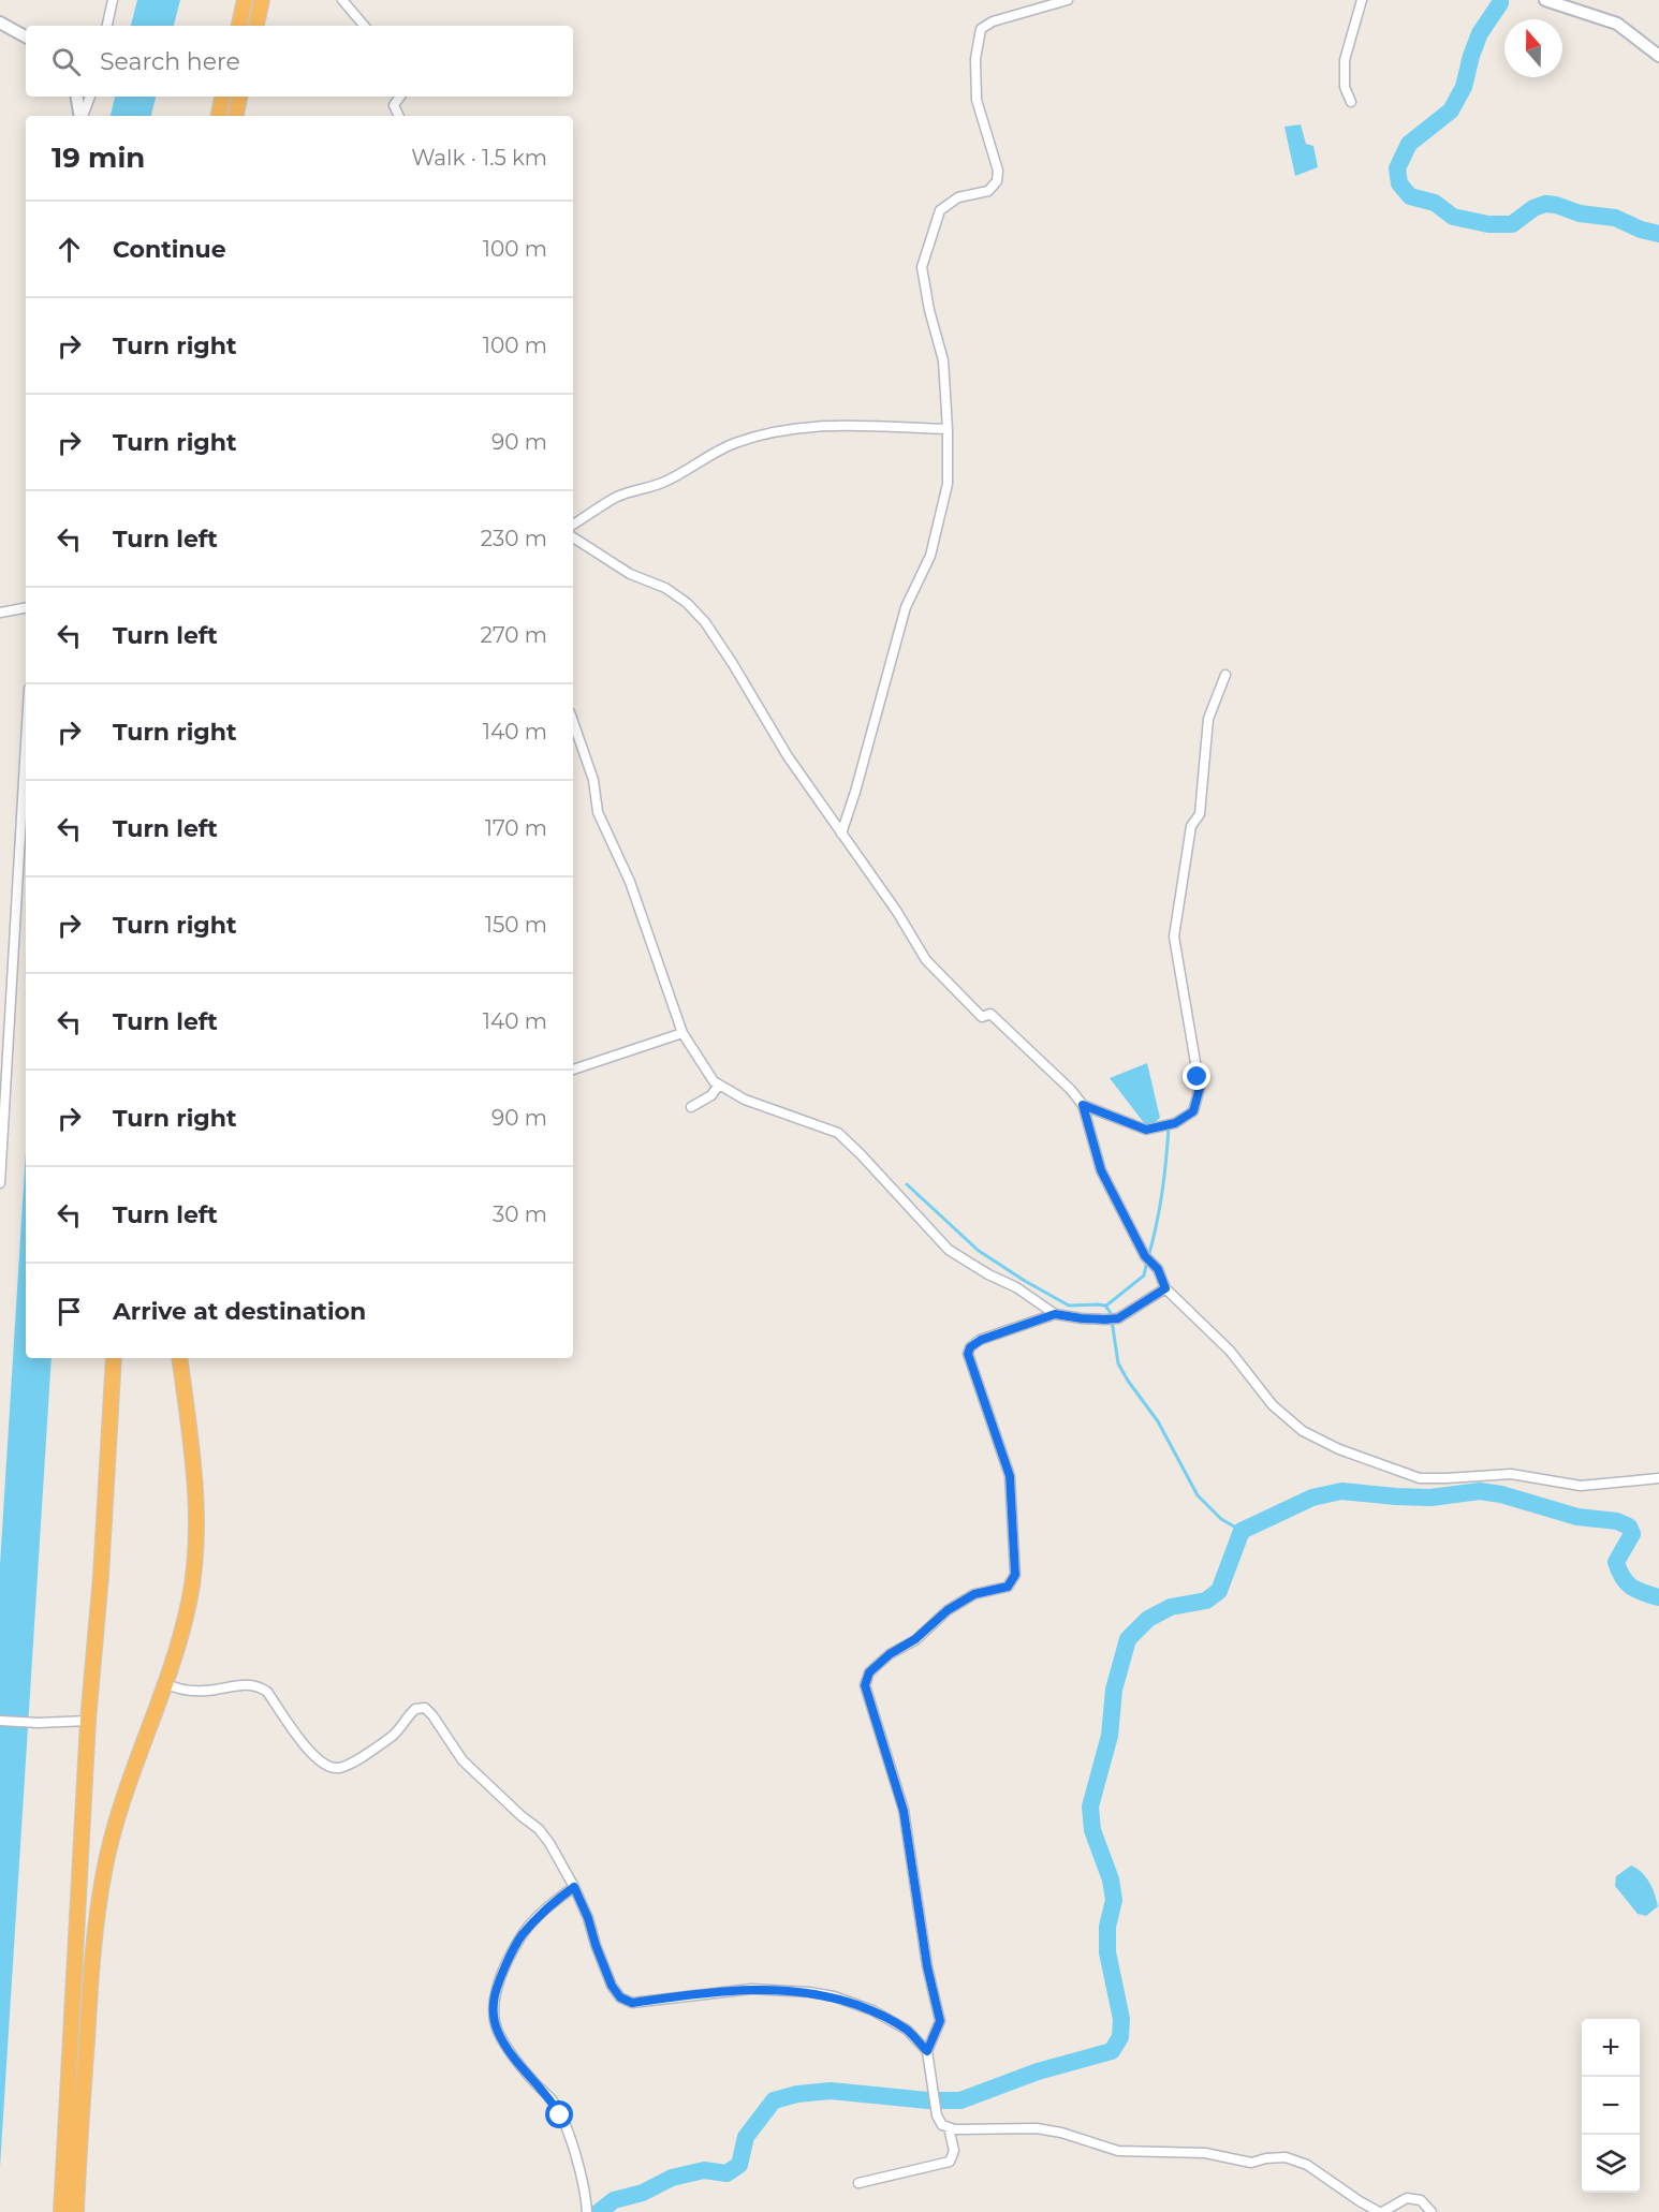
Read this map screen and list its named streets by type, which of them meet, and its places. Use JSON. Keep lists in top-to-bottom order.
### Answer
{
  "north": "top",
  "page": {
    "search": "Search here",
    "heading": ["19 min", "Walk · 1.5 km"],
    "list": [
      ["Continue", "100 m"],
      ["Turn right", "100 m"],
      ["Turn right", "90 m"],
      ["Turn left", "230 m"],
      ["Turn left", "270 m"],
      ["Turn right", "140 m"],
      ["Turn left", "170 m"],
      ["Turn right", "150 m"],
      ["Turn left", "140 m"],
      ["Turn right", "90 m"],
      ["Turn left", "30 m"],
      "Arrive at destination"
    ],
    "map_buttons": ["+", "−"]
  }
}
